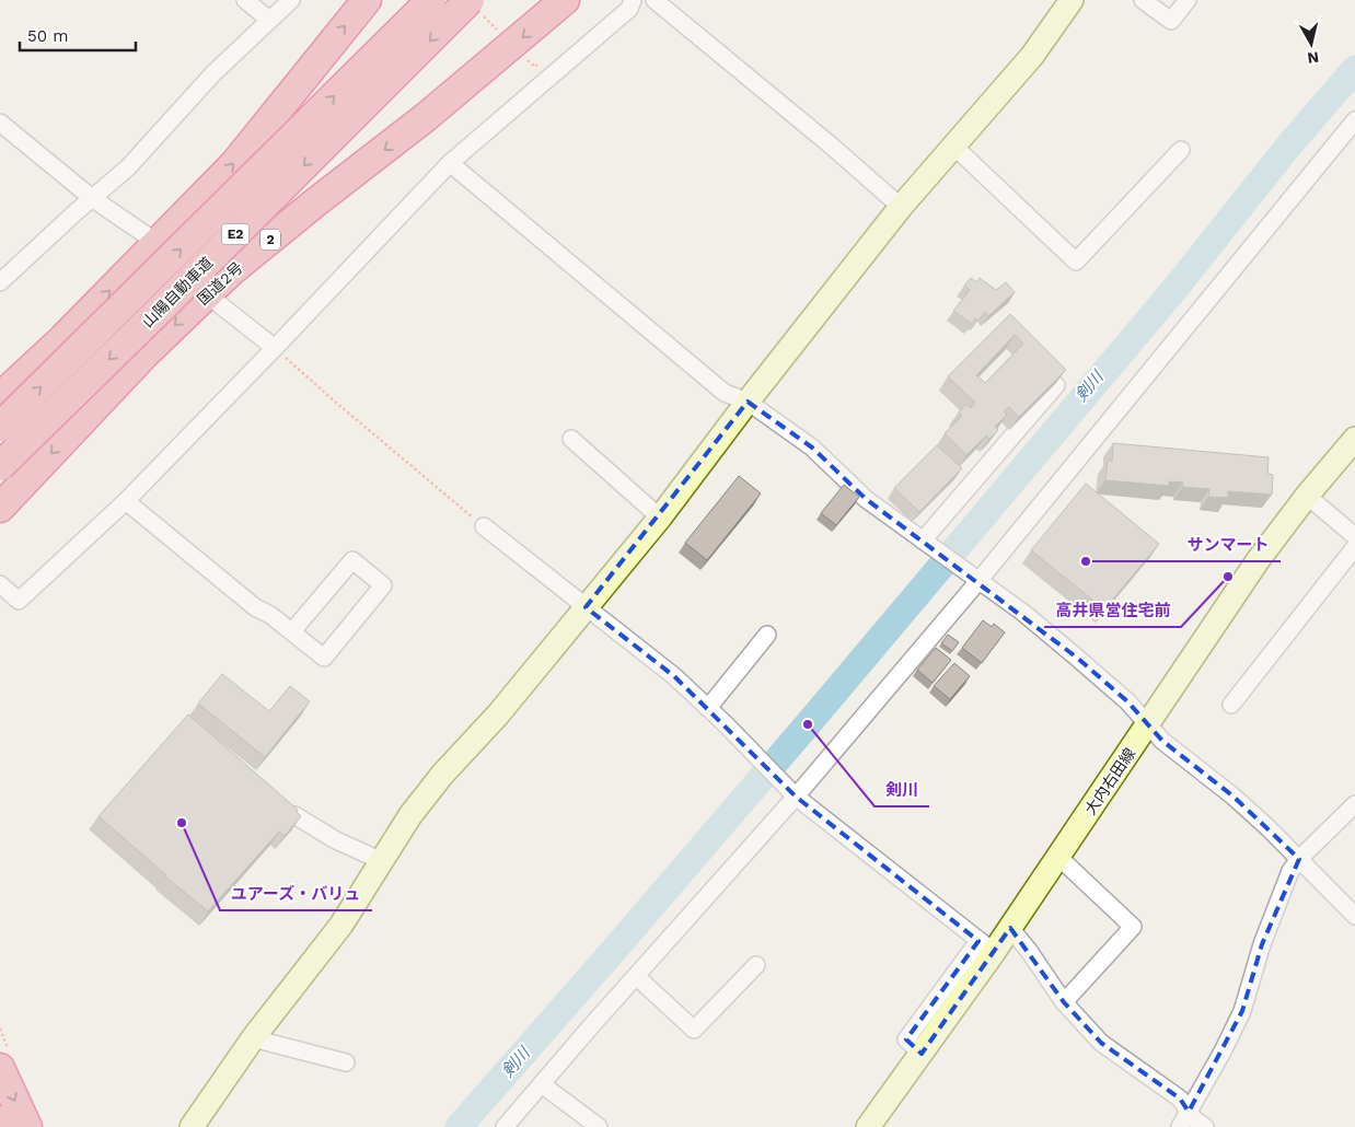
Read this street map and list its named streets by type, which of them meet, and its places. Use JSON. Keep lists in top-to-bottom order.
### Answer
{
  "streets": {
    "highway": [
      "E2",
      "2",
      "国道2号",
      "山陽自動車道"
    ],
    "street": ["大内右田線"]
  },
  "water": ["剣川"],
  "places": [
    "サンマート",
    "高井県営住宅前",
    "剣川",
    "ユアーズ・バリュ"
  ],
  "scale_bar": "50 m",
  "north": "bottom"
}
